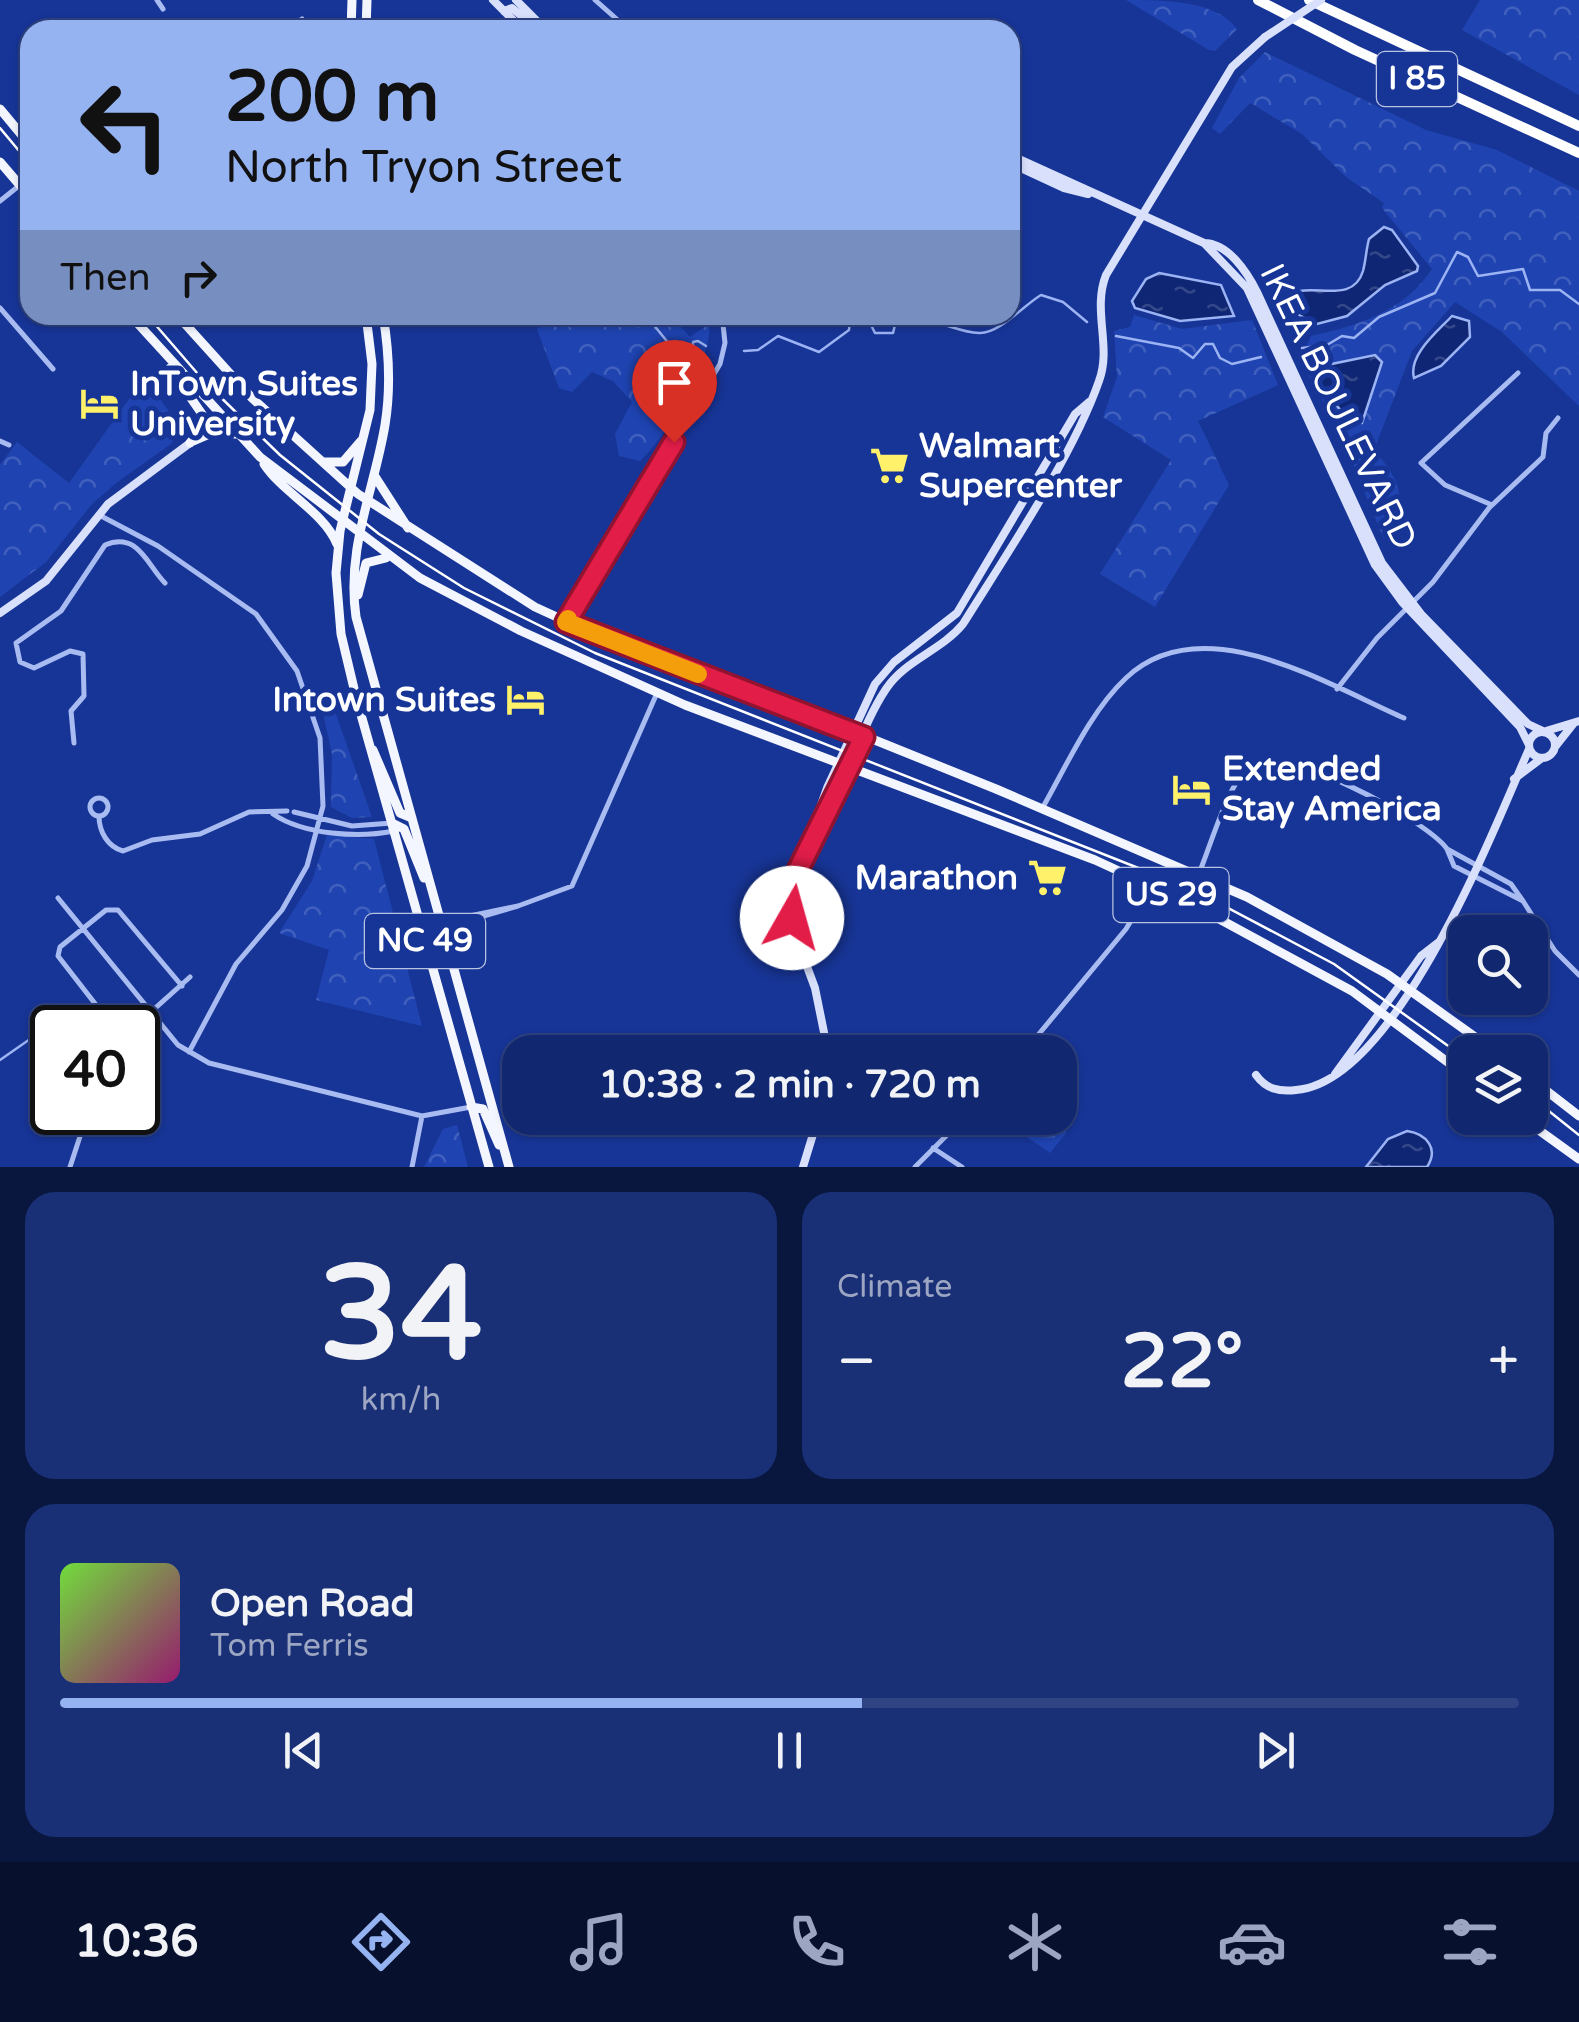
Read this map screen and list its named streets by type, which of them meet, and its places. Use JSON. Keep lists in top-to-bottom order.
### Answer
{
  "streets": {
    "highway": ["I 85"],
    "main road": ["US 29", "NC 49"],
    "street": ["IKEA BOULEVARD"]
  },
  "crossings": [
    ["US 29", "NC 49"]
  ],
  "places": {
    "hotel": ["InTown Suites University", "Intown Suites", "Extended Stay America"],
    "supermarket": ["Walmart Supercenter", "Marathon"]
  },
  "page": {
    "turn": ["200 m", "North Tryon Street"],
    "then": "Then",
    "limit": "40",
    "trip": "10:38 · 2 min · 720 m",
    "tile": [
      ["34", "km/h"],
      "Climate"
    ],
    "heat": ["−", "22°", "+"],
    "song": ["Open Road", "Tom Ferris"],
    "tabs": "10:36"
  }
}
